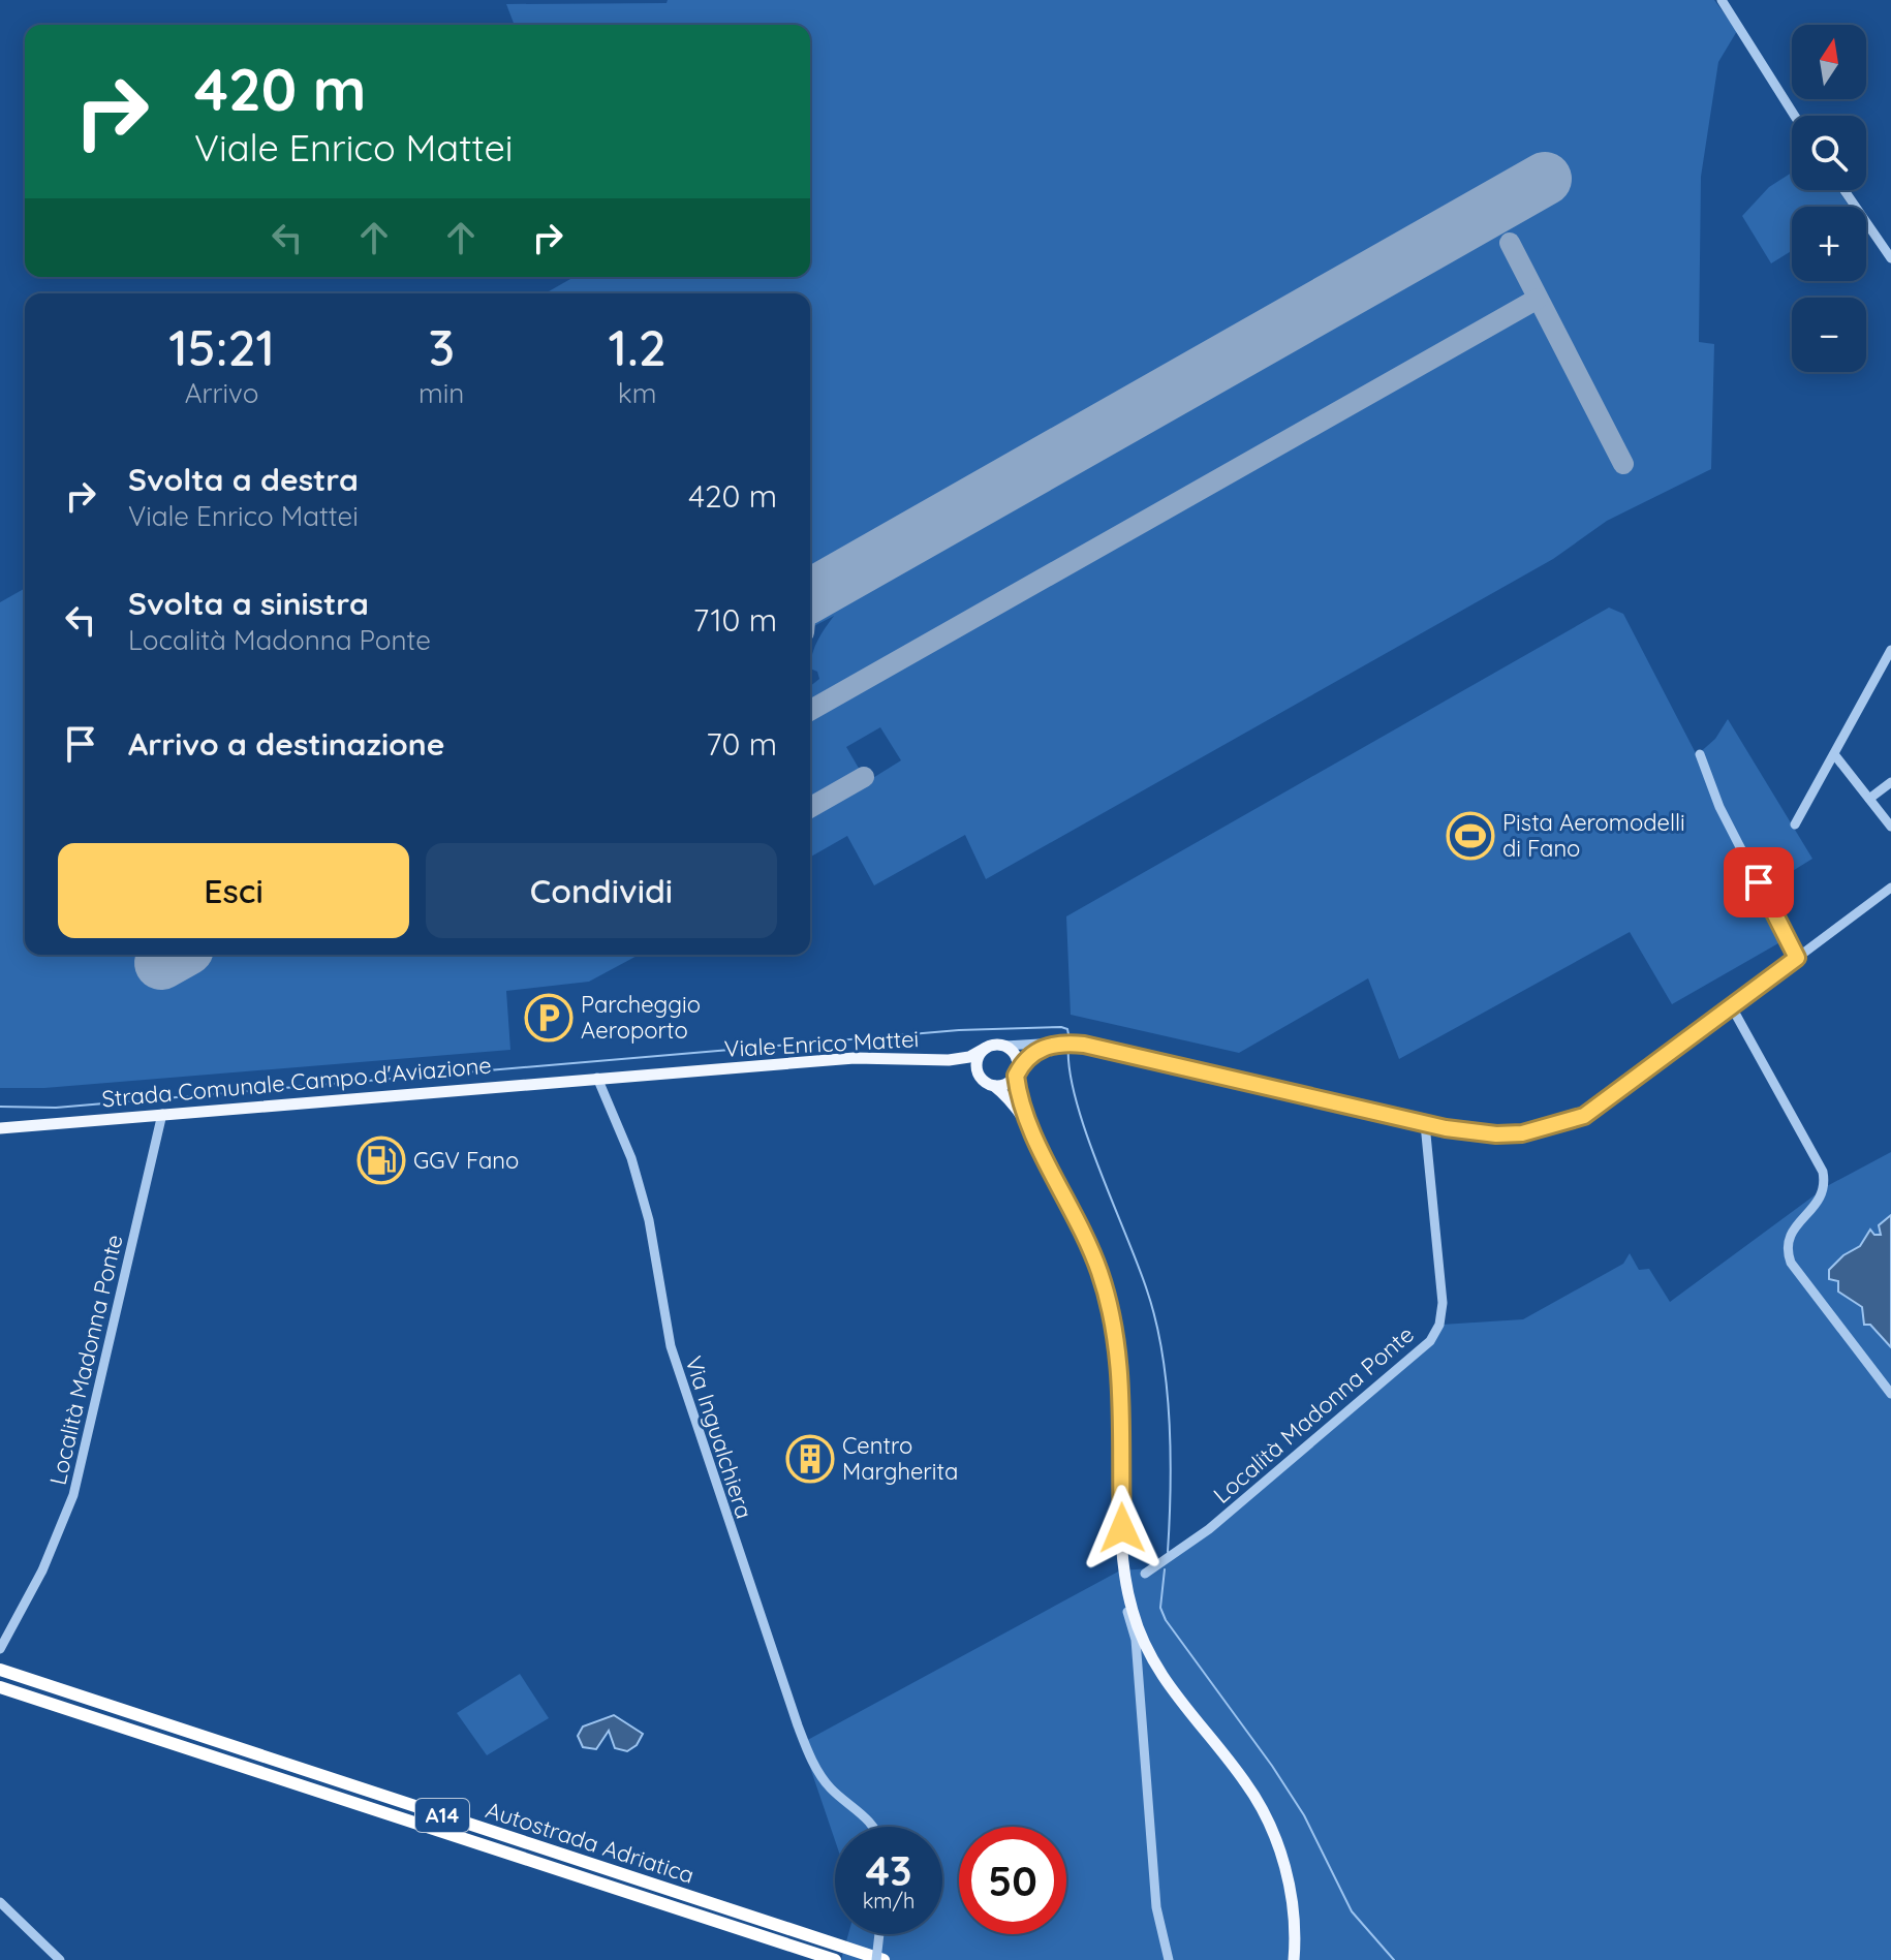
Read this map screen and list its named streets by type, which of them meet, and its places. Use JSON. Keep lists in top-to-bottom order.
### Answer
{
  "streets": {
    "highway": ["A14", "Autostrada Adriatica"],
    "main road": ["Viale Enrico Mattei", "Strada Comunale Campo d'Aviazione"],
    "street": ["Località Madonna Ponte", "Via Ingualchiera"]
  },
  "crossings": [
    ["Viale Enrico Mattei", "Strada Comunale Campo d'Aviazione"],
    ["Viale Enrico Mattei", "Via Ingualchiera"],
    ["Strada Comunale Campo d'Aviazione", "Località Madonna Ponte"],
    ["Strada Comunale Campo d'Aviazione", "Via Ingualchiera"]
  ],
  "places": {
    "sports": ["Pista Aeromodelli di Fano"],
    "parking": ["Parcheggio Aeroporto"],
    "fuel station": ["GGV Fano"],
    "building": ["Centro Margherita"]
  },
  "north": "top",
  "page": {
    "map_buttons": ["+", "−"],
    "turn": ["420 m", "Viale Enrico Mattei"],
    "eta": [
      "15:21",
      "Arrivo",
      "3",
      "min",
      "1.2",
      "km"
    ],
    "list": [
      {
        "name": "Svolta a destra",
        "note": "Viale Enrico Mattei",
        "value": "420 m"
      },
      {
        "name": "Svolta a sinistra",
        "note": "Località Madonna Ponte",
        "value": "710 m"
      },
      {
        "name": "Arrivo a destinazione",
        "value": "70 m"
      }
    ],
    "buttons": ["Esci", "Condividi"],
    "speed": "43 km/h",
    "limit": "50"
  }
}
